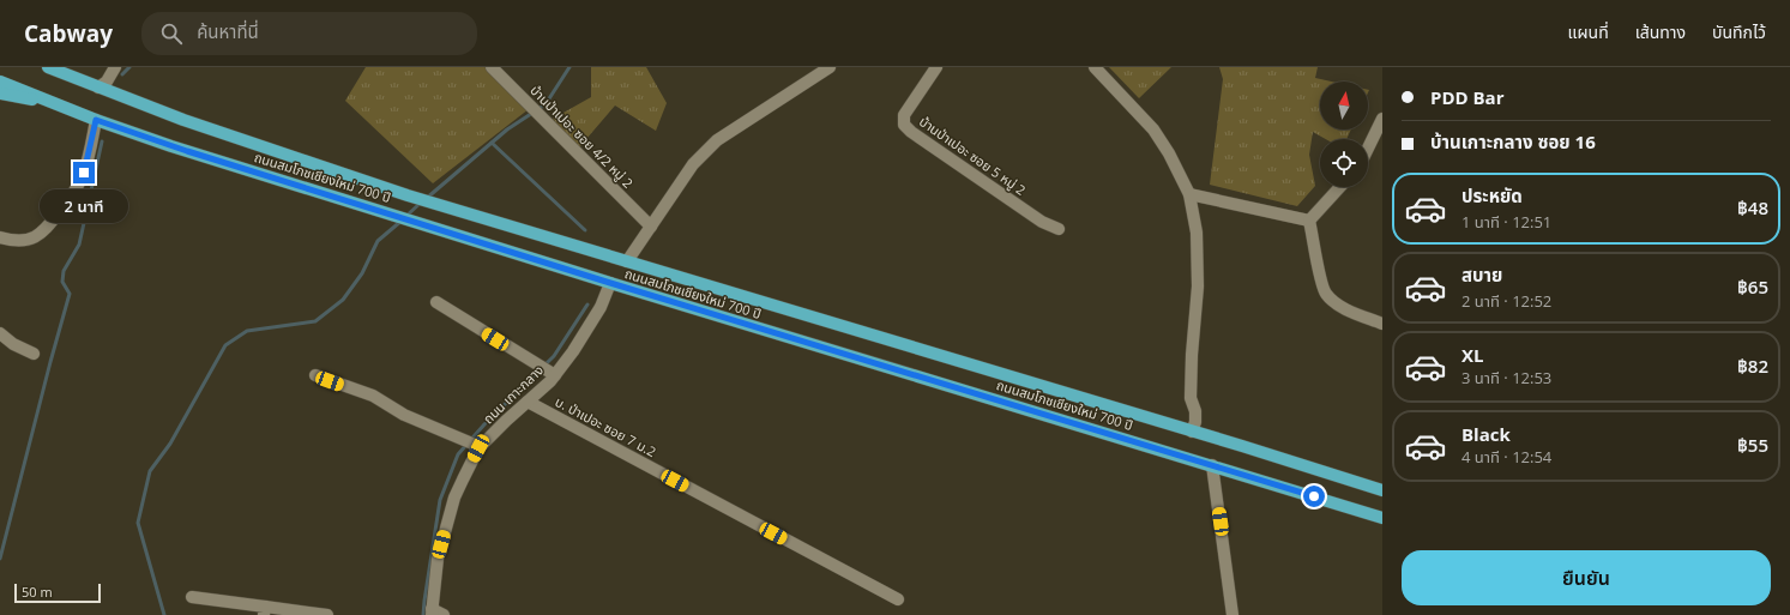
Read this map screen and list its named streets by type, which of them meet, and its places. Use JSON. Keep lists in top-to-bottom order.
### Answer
{
  "streets": {
    "main road": ["ถนนสมโภชเชียงใหม่ 700 ปี"],
    "street": [
      "บ้านป่าเปอะ ซอย 4/2 หมู่ 2",
      "บ้านป่าเปอะ ซอย 5 หมู่ 2",
      "ถนน เกาะกลาง",
      "บ. ป่าเปอะ ซอย 7 ม.2"
    ]
  },
  "crossings": [
    ["ถนนสมโภชเชียงใหม่ 700 ปี", "ถนน เกาะกลาง"],
    ["ถนน เกาะกลาง", "บ. ป่าเปอะ ซอย 7 ม.2"]
  ],
  "scale_bar": "50 m",
  "north": "top",
  "page": {
    "header": "Cabway",
    "search": "ค้นหาที่นี่",
    "nav": ["แผนที่", "เส้นทาง", "บันทึกไว้"],
    "banner": ["PDD Bar", "บ้านเกาะกลาง ซอย 16"],
    "list": [
      {
        "name": "ประหยัด",
        "note": "1 นาที · 12:51",
        "value": "฿48"
      },
      {
        "name": "สบาย",
        "note": "2 นาที · 12:52",
        "value": "฿65"
      },
      {
        "name": "XL",
        "note": "3 นาที · 12:53",
        "value": "฿82"
      },
      {
        "name": "Black",
        "note": "4 นาที · 12:54",
        "value": "฿55"
      }
    ],
    "bubble": "2 นาที",
    "buttons": "ยืนยัน",
    "scale": "50 m"
  }
}
